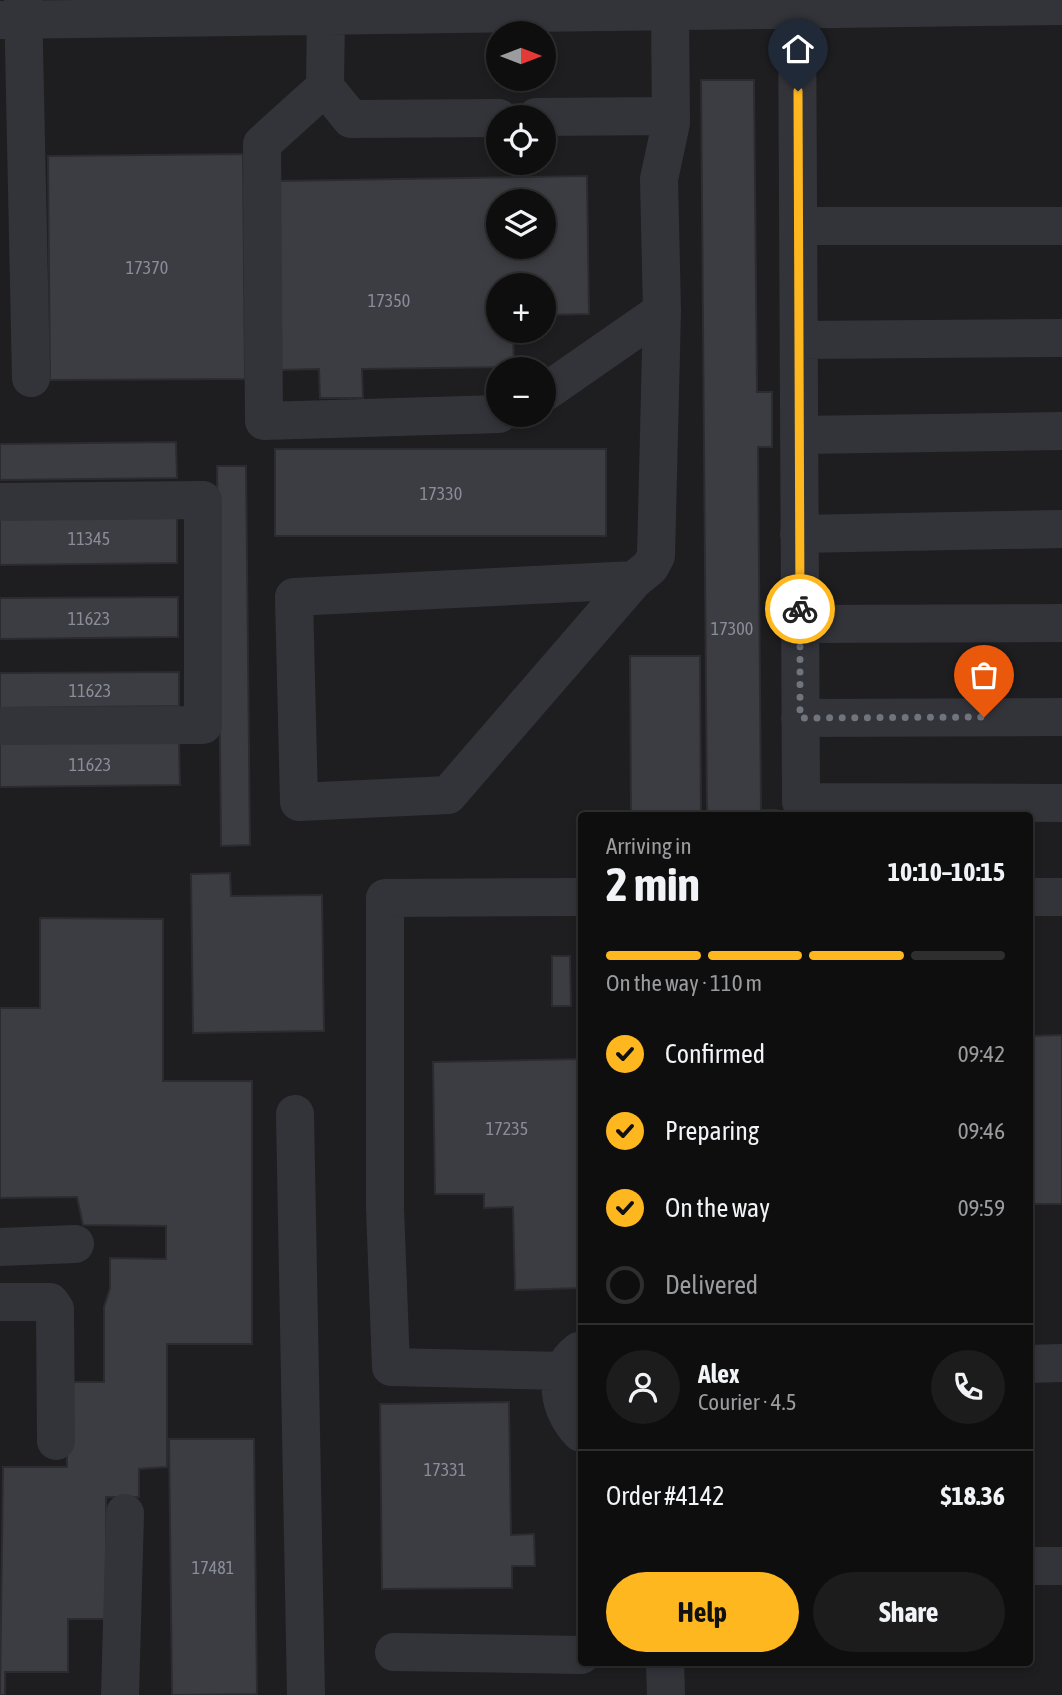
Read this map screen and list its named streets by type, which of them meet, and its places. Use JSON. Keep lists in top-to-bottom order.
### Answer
{
  "house_numbers": [
    "17370",
    "17350",
    "17330",
    "11345",
    "11623",
    "17300",
    "11623",
    "11623",
    "17235",
    "17331",
    "17481"
  ],
  "north": "right",
  "page": {
    "map_buttons": ["+", "−"],
    "heading": ["2 min", "Arriving in", "10:10–10:15"],
    "panel": [
      "Alex",
      "Courier · 4.5",
      "Order #4142",
      "$18.36"
    ],
    "bar": "On the way · 110 m",
    "list": [
      ["Confirmed", "09:42"],
      ["Preparing", "09:46"],
      ["On the way", "09:59"],
      "Delivered"
    ],
    "buttons": ["Help", "Share"]
  }
}
